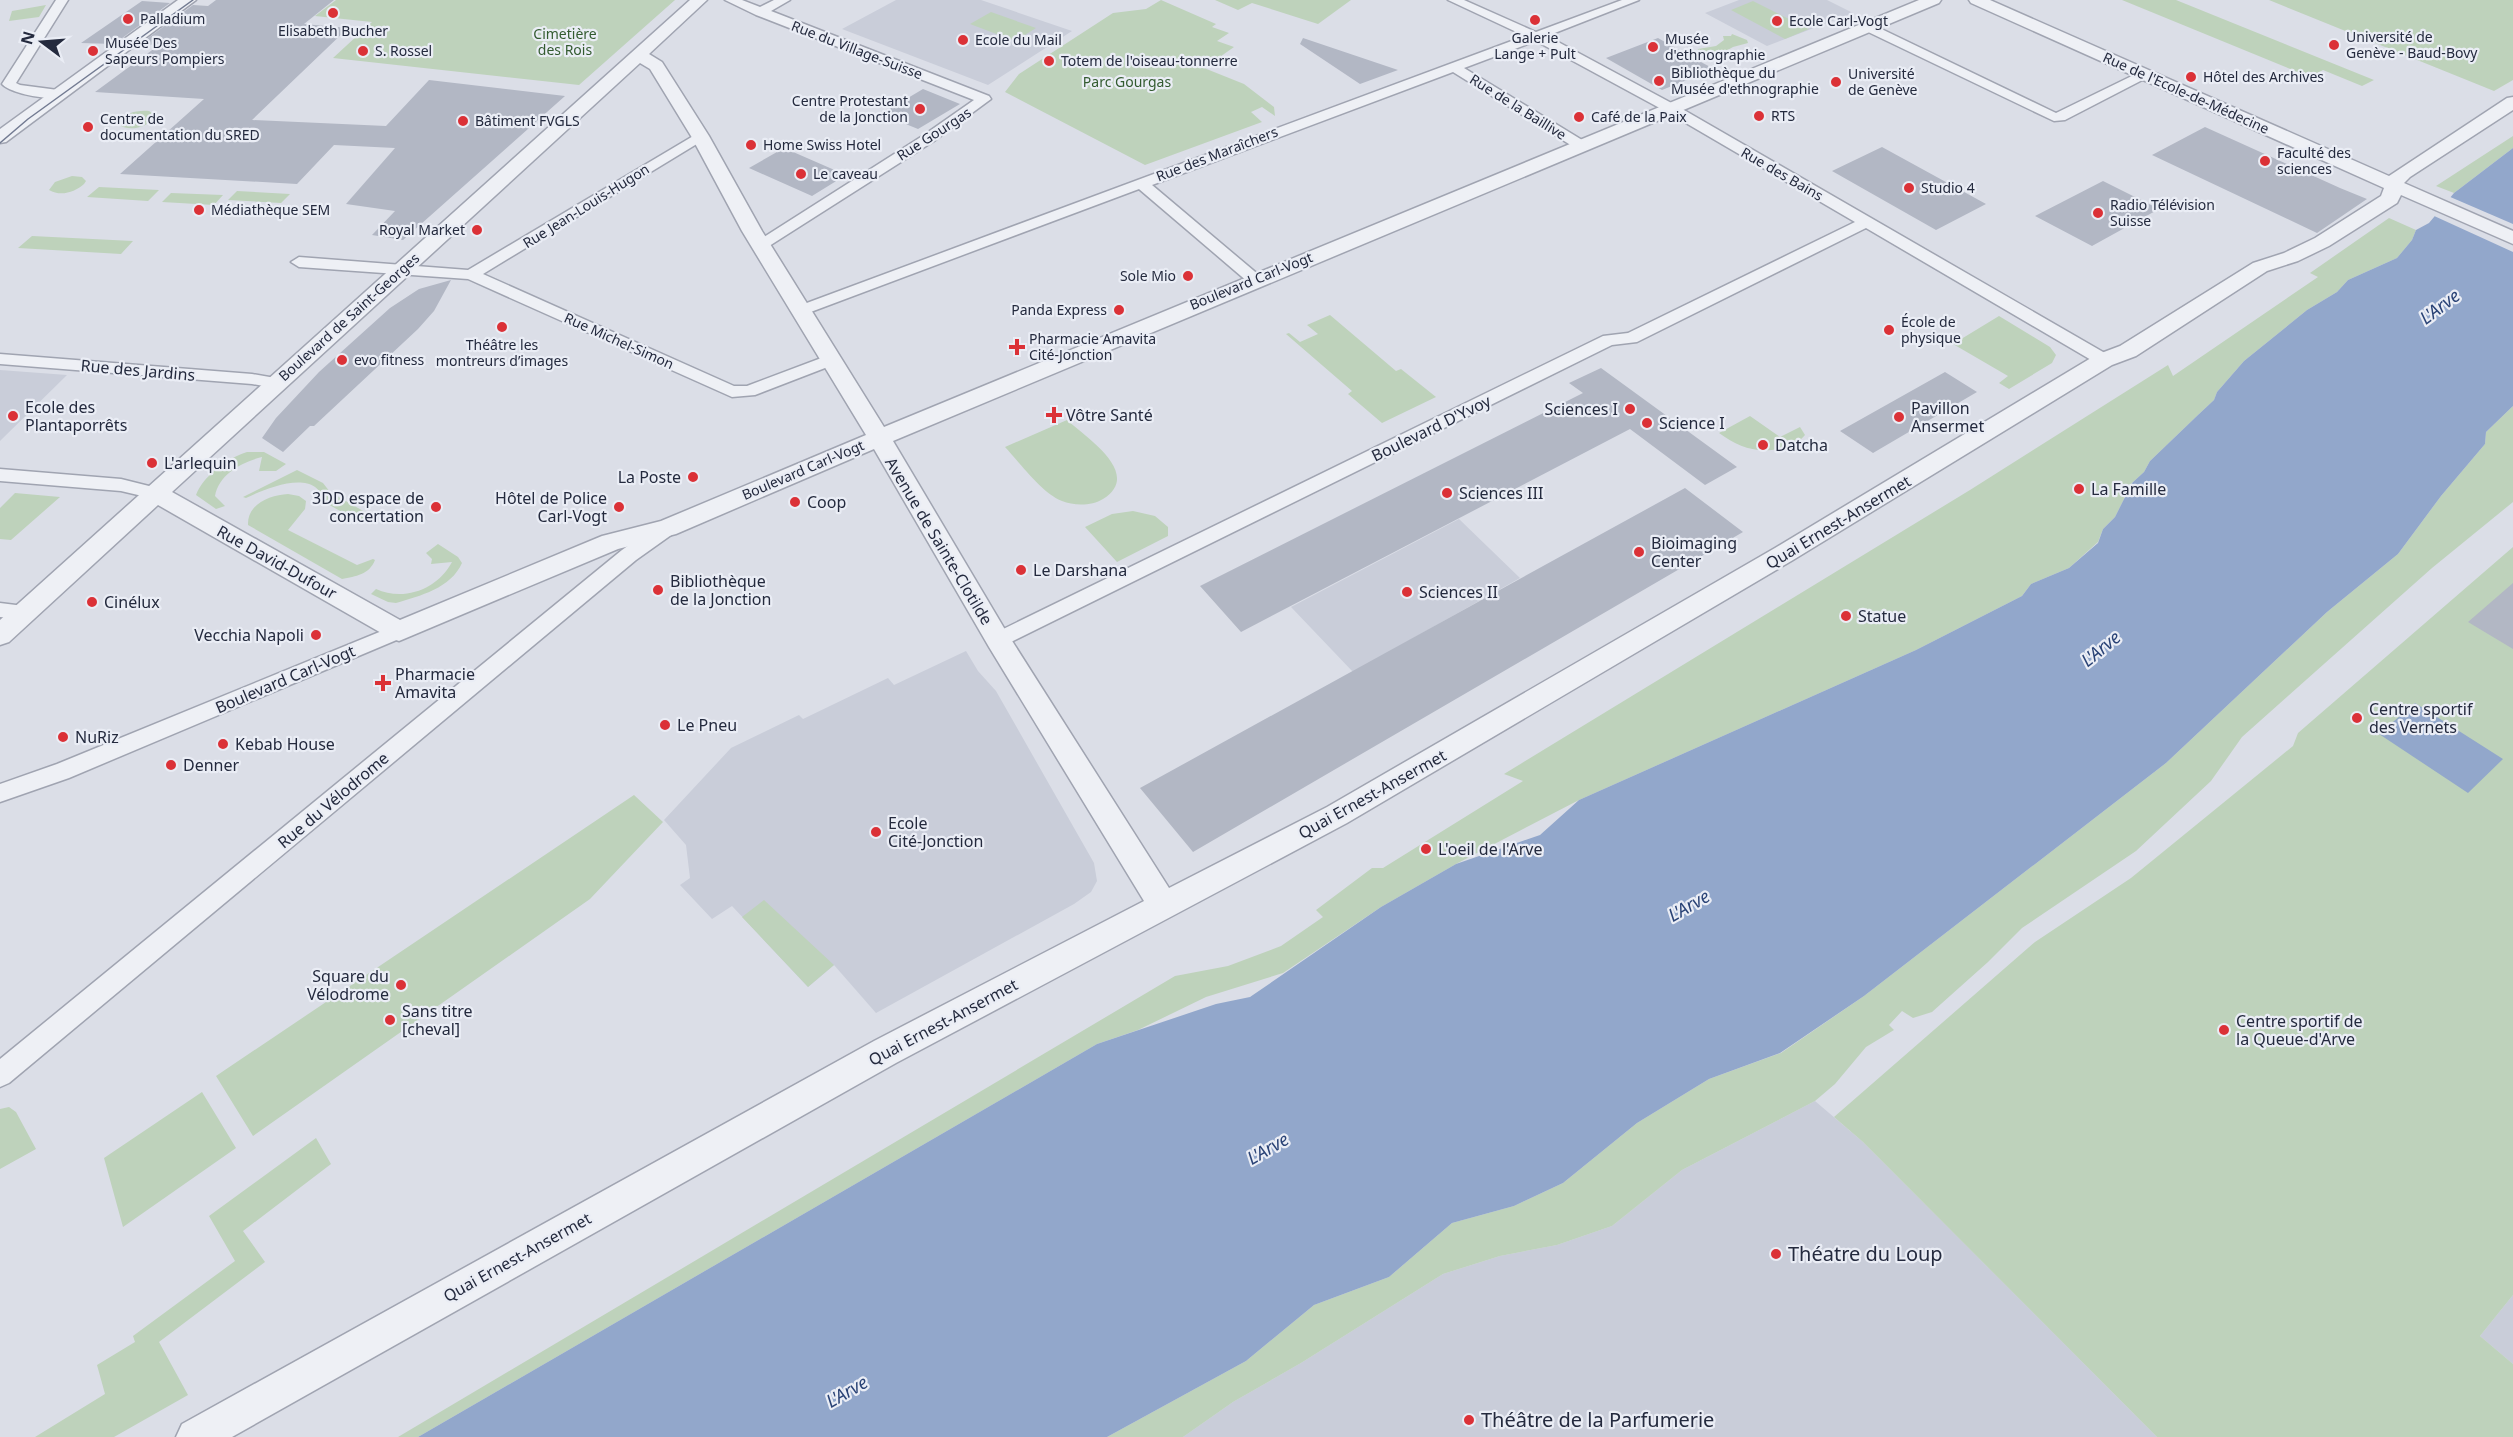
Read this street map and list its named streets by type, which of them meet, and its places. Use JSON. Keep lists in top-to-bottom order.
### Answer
{
  "streets": {
    "street": [
      "Rue du Village-Suisse",
      "Rue de l'Ecole-de-Médecine",
      "Rue de la Baillive",
      "Rue Gourgas",
      "Rue des Maraîchers",
      "Rue des Bains",
      "Rue Jean-Louis-Hugon",
      "Boulevard Carl-Vogt",
      "Boulevard de Saint-Georges",
      "Rue Michel-Simon",
      "Rue des Jardins",
      "Boulevard D'Yvoy",
      "Quai Ernest-Ansermet",
      "Avenue de Sainte-Clotilde",
      "Rue David-Dufour",
      "Rue du Vélodrome"
    ]
  },
  "crossings": [
    ["Rue du Village-Suisse", "Rue Gourgas"],
    ["Rue de l'Ecole-de-Médecine", "Quai Ernest-Ansermet"],
    ["Rue de la Baillive", "Rue des Maraîchers"],
    ["Rue de la Baillive", "Boulevard Carl-Vogt"],
    ["Rue Gourgas", "Avenue de Sainte-Clotilde"],
    ["Rue des Maraîchers", "Rue des Bains"],
    ["Rue des Maraîchers", "Avenue de Sainte-Clotilde"],
    ["Rue des Bains", "Boulevard Carl-Vogt"],
    ["Rue des Bains", "Boulevard D'Yvoy"],
    ["Rue des Bains", "Quai Ernest-Ansermet"],
    ["Rue Jean-Louis-Hugon", "Rue Michel-Simon"],
    ["Rue Jean-Louis-Hugon", "Avenue de Sainte-Clotilde"],
    ["Boulevard Carl-Vogt", "Avenue de Sainte-Clotilde"],
    ["Boulevard Carl-Vogt", "Rue David-Dufour"],
    ["Boulevard Carl-Vogt", "Rue du Vélodrome"],
    ["Boulevard de Saint-Georges", "Rue Michel-Simon"],
    ["Boulevard de Saint-Georges", "Rue des Jardins"],
    ["Boulevard de Saint-Georges", "Avenue de Sainte-Clotilde"],
    ["Boulevard de Saint-Georges", "Rue David-Dufour"],
    ["Rue Michel-Simon", "Avenue de Sainte-Clotilde"],
    ["Boulevard D'Yvoy", "Avenue de Sainte-Clotilde"],
    ["Quai Ernest-Ansermet", "Avenue de Sainte-Clotilde"]
  ],
  "water": ["L'Arve"],
  "parks": ["Cimetière des Rois", "Parc Gourgas"],
  "places": {
    "other": [
      "Elisabeth Bucher",
      "Palladium",
      "Galerie Lange + Pult",
      "Ecole Carl-Vogt",
      "Ecole du Mail",
      "Université de Genève - Baud-Bovy",
      "Musée d'ethnographie",
      "Musée Des Sapeurs Pompiers",
      "S. Rossel",
      "Totem de l'oiseau-tonnerre",
      "Hôtel des Archives",
      "Bibliothèque du Musée d'ethnographie",
      "Université de Genève",
      "Centre Protestant de la Jonction",
      "RTS",
      "Café de la Paix",
      "Bâtiment FVGLS",
      "Centre de documentation du SRED",
      "Home Swiss Hotel",
      "Faculté des sciences",
      "Le caveau",
      "Studio 4",
      "Médiathèque SEM",
      "Radio Télévision Suisse",
      "Royal Market",
      "Sole Mio",
      "Panda Express",
      "Théâtre les montreurs d’images",
      "École de physique",
      "evo fitness",
      "Sciences I",
      "Ecole des Plantaporrêts",
      "Pavillon Ansermet",
      "Science I",
      "Datcha",
      "L'arlequin",
      "La Poste",
      "La Famille",
      "Sciences III",
      "Coop",
      "3DD espace de concertation",
      "Hôtel de Police Carl-Vogt",
      "Bioimaging Center",
      "Le Darshana",
      "Bibliothèque de la Jonction",
      "Sciences II",
      "Cinélux",
      "Statue",
      "Vecchia Napoli",
      "Centre sportif des Vernets",
      "Le Pneu",
      "NuRiz",
      "Kebab House",
      "Denner",
      "Ecole Cité-Jonction",
      "L'oeil de l'Arve",
      "Square du Vélodrome",
      "Sans titre [cheval]",
      "Centre sportif de la Queue-d'Arve",
      "Théatre du Loup",
      "Théâtre de la Parfumerie"
    ],
    "health": ["Pharmacie Amavita Cité-Jonction", "Vôtre Santé", "Pharmacie Amavita"]
  },
  "north": "left"
}
